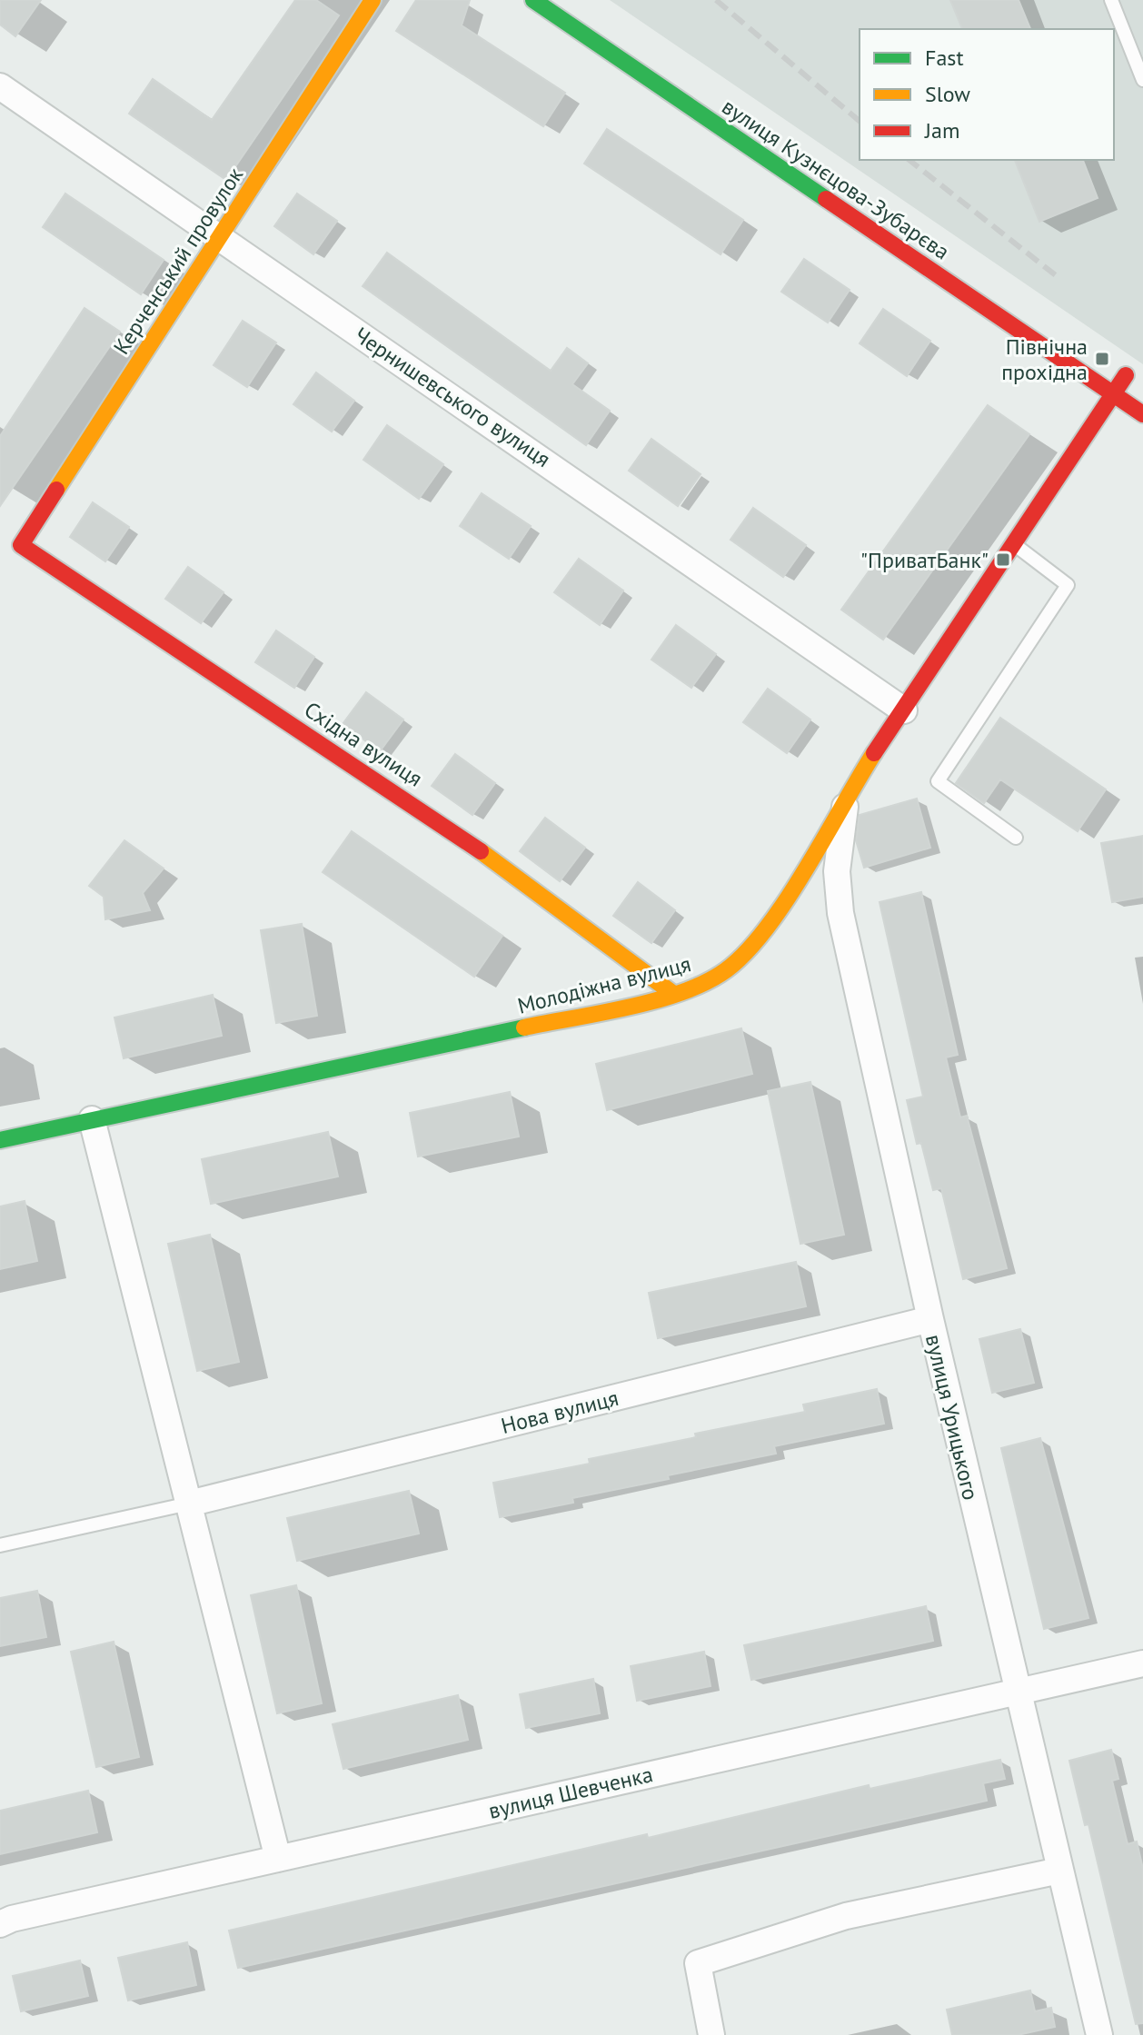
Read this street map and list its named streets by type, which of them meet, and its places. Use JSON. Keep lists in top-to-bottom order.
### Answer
{
  "streets": {
    "street": [
      "вулиця Кузнєцова-Зубарєва",
      "Керченський провулок",
      "Чернишевського вулиця",
      "Східна вулиця",
      "Молодіжна вулиця",
      "Нова вулиця",
      "вулиця Урицького",
      "вулиця Шевченка"
    ]
  },
  "crossings": [
    ["вулиця Кузнєцова-Зубарєва", "Молодіжна вулиця"],
    ["Керченський провулок", "Чернишевського вулиця"],
    ["Керченський провулок", "Східна вулиця"],
    ["Чернишевського вулиця", "Молодіжна вулиця"],
    ["Східна вулиця", "Молодіжна вулиця"],
    ["Молодіжна вулиця", "вулиця Урицького"],
    ["Нова вулиця", "вулиця Урицького"],
    ["вулиця Урицького", "вулиця Шевченка"]
  ],
  "places": {
    "transit": ["Північна прохідна", "\"ПриватБанк\""]
  },
  "legend": ["Fast", "Slow", "Jam"]
}
